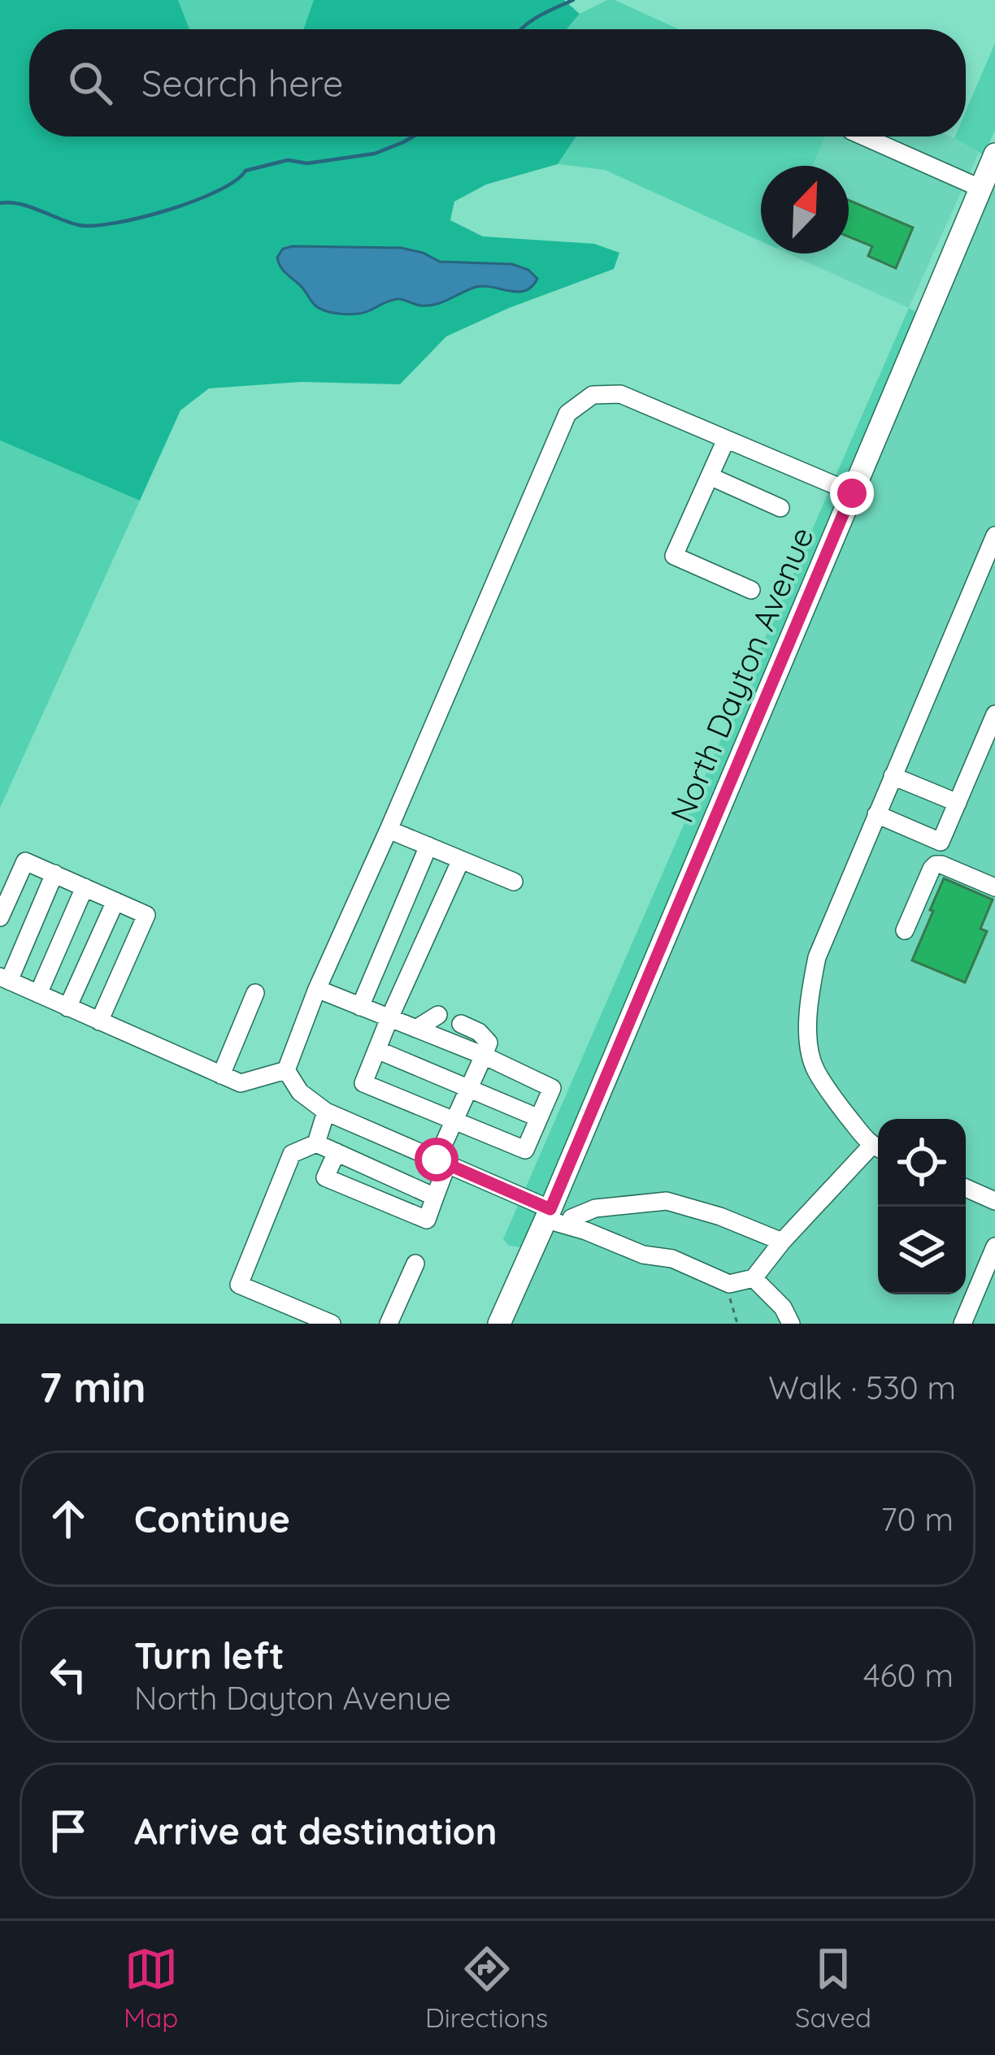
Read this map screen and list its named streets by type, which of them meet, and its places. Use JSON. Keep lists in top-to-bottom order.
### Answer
{
  "streets": {
    "main road": ["North Dayton Avenue"]
  },
  "north": "top right",
  "page": {
    "search": "Search here",
    "heading": ["7 min", "Walk · 530 m"],
    "list": [
      ["Continue", "70 m"],
      ["Turn left", "North Dayton Avenue", "460 m"],
      "Arrive at destination"
    ],
    "nav": ["Map", "Directions", "Saved"]
  }
}
